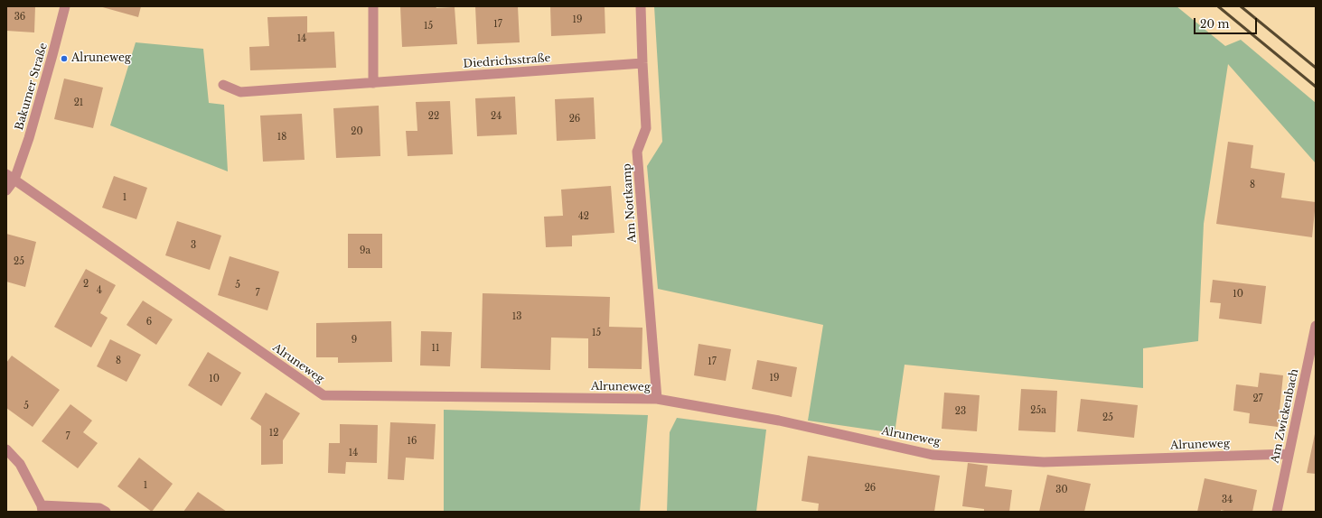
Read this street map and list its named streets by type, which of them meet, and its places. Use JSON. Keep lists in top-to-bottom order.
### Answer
{
  "streets": {
    "street": [
      "Diedrichsstraße",
      "Bakumer Straße",
      "Am Nottkamp",
      "Alruneweg",
      "Am Zwickenbach"
    ]
  },
  "crossings": [
    ["Diedrichsstraße", "Am Nottkamp"],
    ["Bakumer Straße", "Alruneweg"],
    ["Am Nottkamp", "Alruneweg"],
    ["Alruneweg", "Am Zwickenbach"]
  ],
  "places": ["Alruneweg"],
  "house_numbers": [
    "36",
    "19",
    "17",
    "15",
    "14",
    "21",
    "22",
    "24",
    "26",
    "20",
    "18",
    "8",
    "1",
    "42",
    "3",
    "9a",
    "25",
    "2",
    "5",
    "4",
    "7",
    "10",
    "13",
    "6",
    "15",
    "9",
    "11",
    "8",
    "17",
    "19",
    "10",
    "27",
    "5",
    "25a",
    "23",
    "25",
    "12",
    "7",
    "16",
    "14",
    "1",
    "26",
    "30",
    "34"
  ],
  "scale_bar": "20 m"
}
